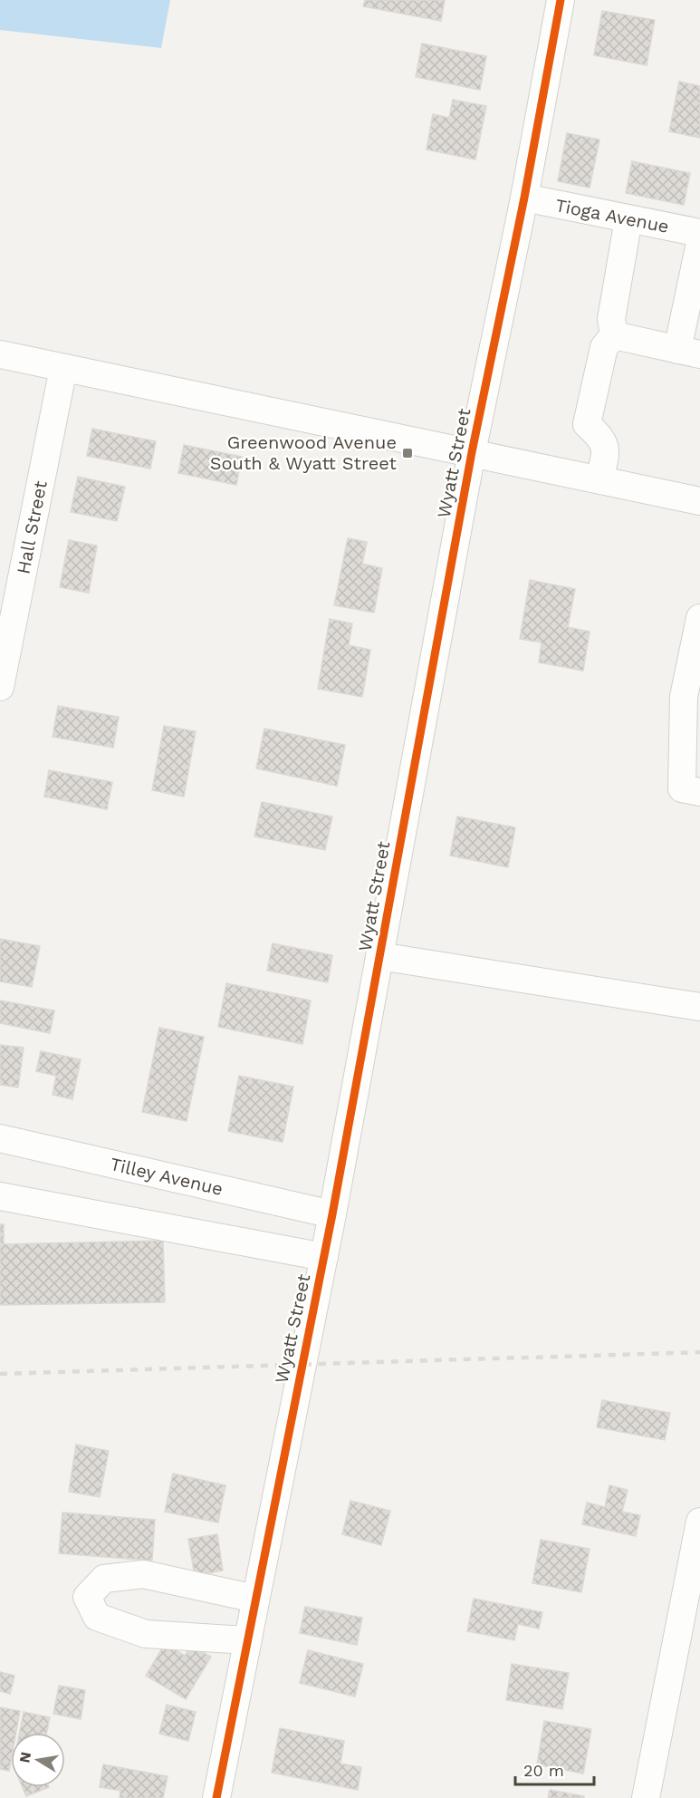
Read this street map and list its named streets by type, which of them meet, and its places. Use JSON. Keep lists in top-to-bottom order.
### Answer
{
  "streets": {
    "street": [
      "Tioga Avenue",
      "Wyatt Street",
      "Hall Street",
      "Tilley Avenue"
    ]
  },
  "crossings": [
    ["Tioga Avenue", "Wyatt Street"],
    ["Wyatt Street", "Tilley Avenue"]
  ],
  "places": {
    "transit": ["Greenwood Avenue South & Wyatt Street"]
  },
  "scale_bar": "20 m",
  "north": "left"
}
